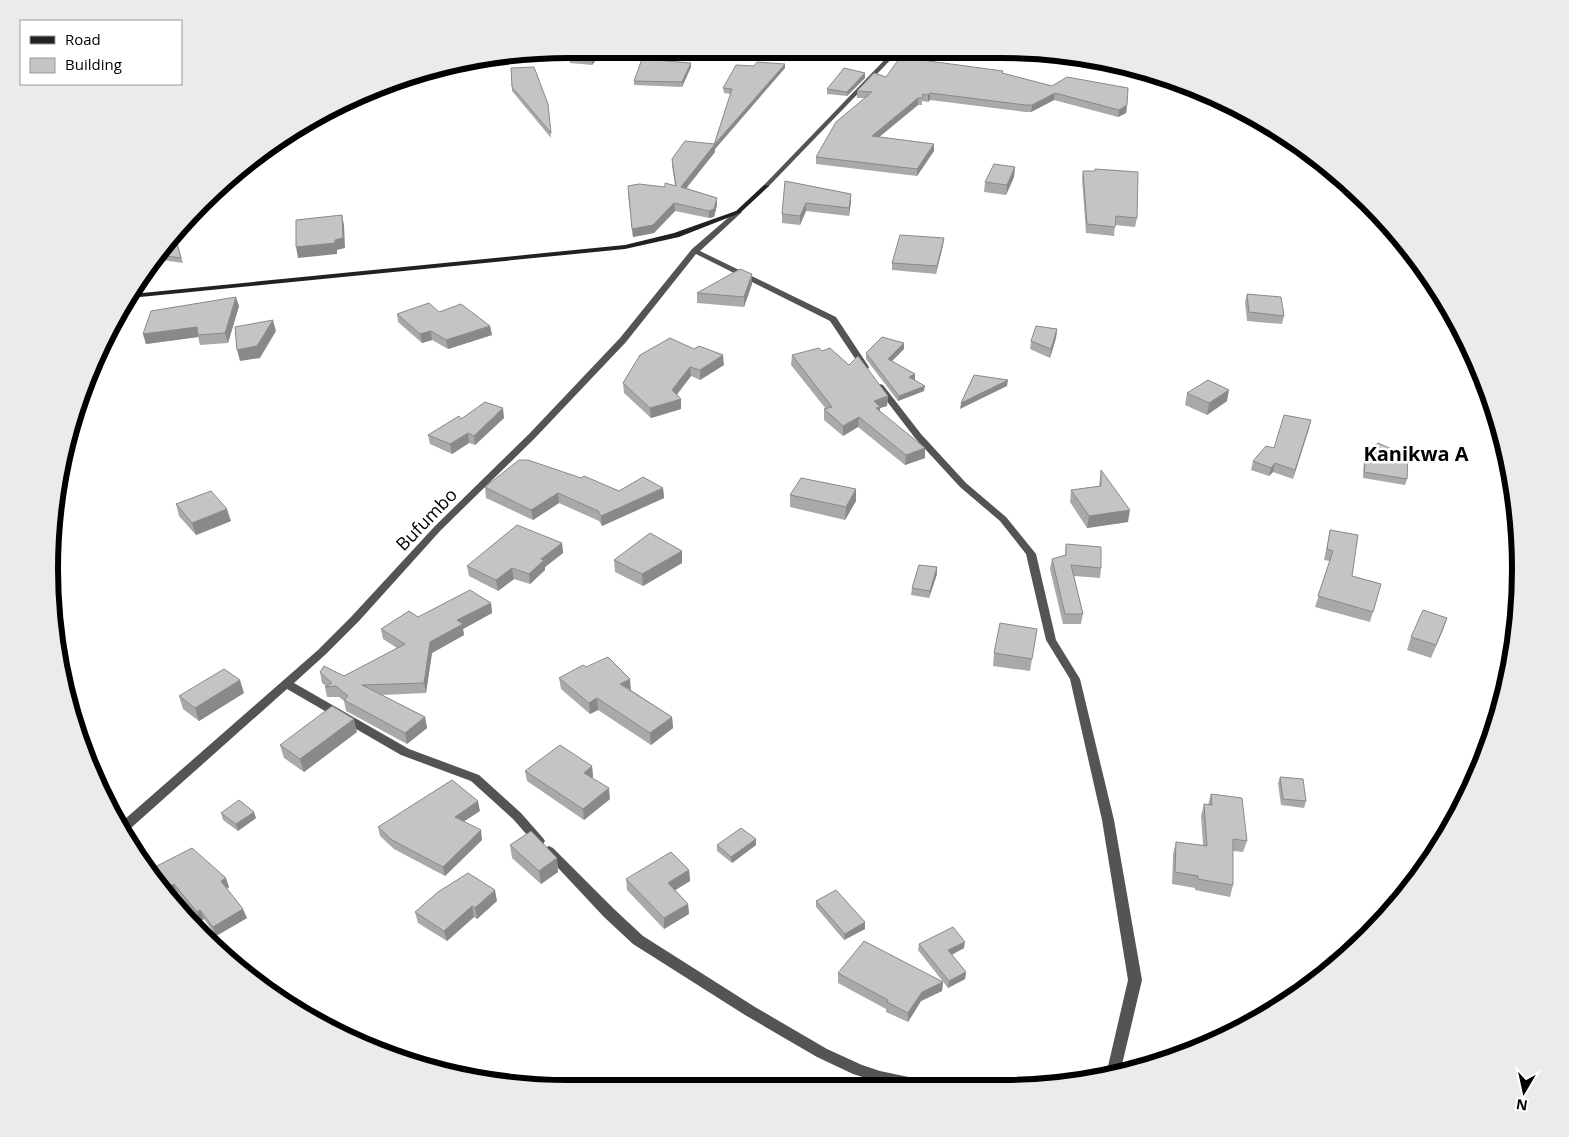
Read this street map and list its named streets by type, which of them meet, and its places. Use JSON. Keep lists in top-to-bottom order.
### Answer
{
  "streets": {
    "street": ["Bufumbo"]
  },
  "districts": ["Kanikwa A"],
  "legend": ["Road", "Building"],
  "north": "bottom"
}
